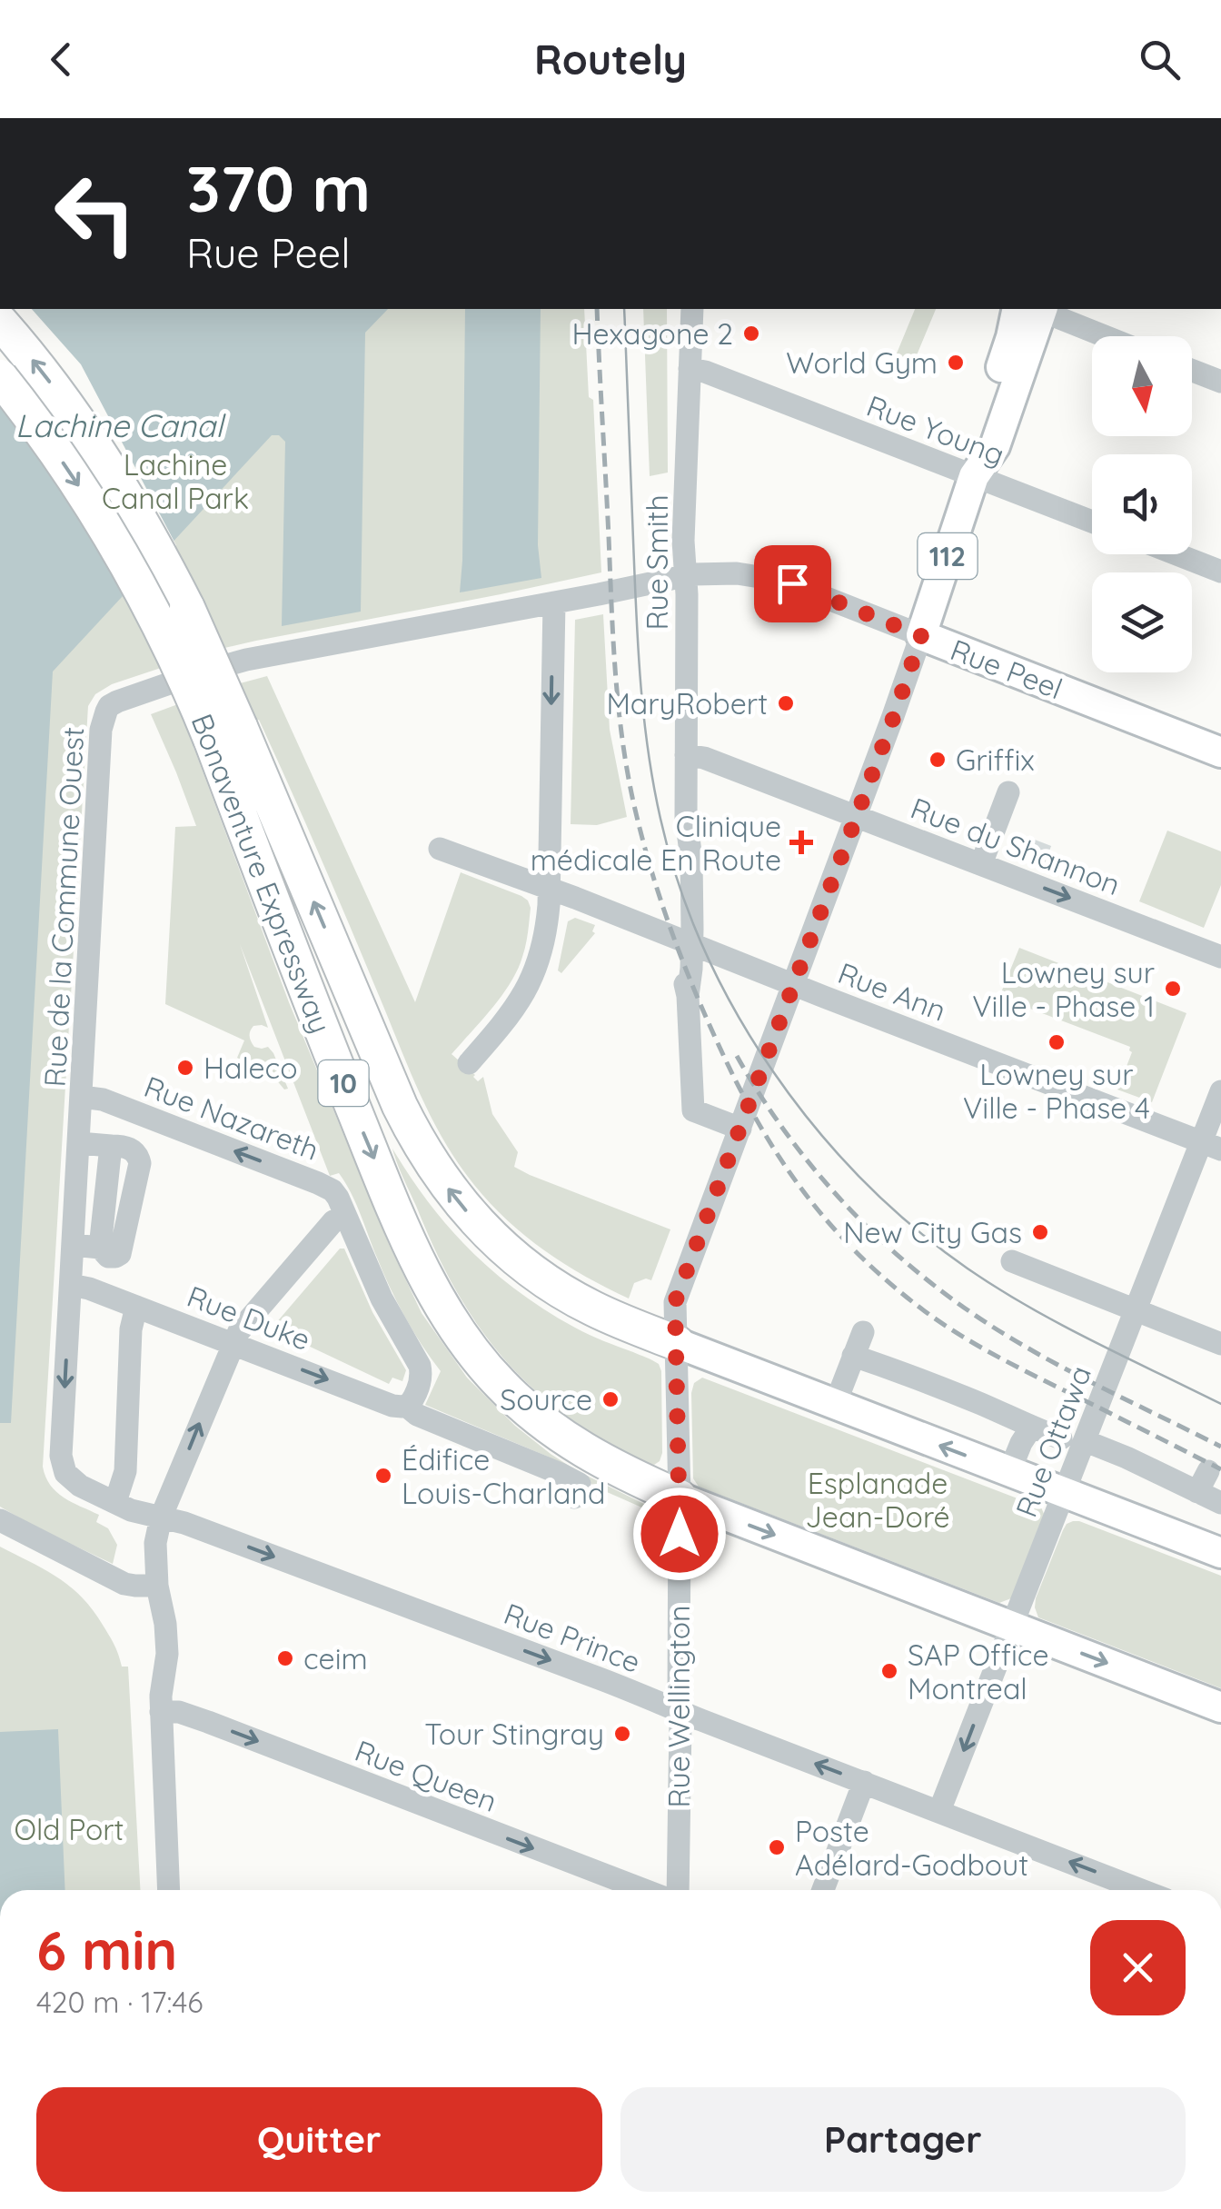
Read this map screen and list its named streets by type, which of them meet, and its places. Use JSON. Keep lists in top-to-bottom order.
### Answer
{
  "streets": {
    "highway": ["Bonaventure Expressway", "10"],
    "main road": ["112", "Rue Peel", "Rue Wellington"],
    "street": [
      "Rue Young",
      "Rue Smith",
      "Rue du Shannon",
      "Rue de la Commune Ouest",
      "Rue Ann",
      "Rue Nazareth",
      "Rue Duke",
      "Rue Ottawa",
      "Rue Prince",
      "Rue Queen"
    ]
  },
  "crossings": [
    ["Rue Young", "Rue Smith"],
    ["Rue Young", "Rue Wellington"],
    ["Rue Smith", "Rue Peel"],
    ["Rue Smith", "Rue du Shannon"],
    ["Rue Smith", "Rue de la Commune Ouest"],
    ["Rue Smith", "Rue Ann"],
    ["Rue Smith", "Rue Wellington"],
    ["Rue Peel", "Rue de la Commune Ouest"],
    ["Rue Peel", "Rue Wellington"],
    ["Rue du Shannon", "Rue Wellington"],
    ["Bonaventure Expressway", "Rue Wellington"],
    ["Rue de la Commune Ouest", "Rue Nazareth"],
    ["Rue de la Commune Ouest", "Rue Duke"],
    ["Rue de la Commune Ouest", "Rue Prince"],
    ["Rue Ann", "Rue Ottawa"],
    ["Rue Ann", "Rue Wellington"],
    ["Rue Ottawa", "Rue Prince"],
    ["Rue Prince", "Rue Wellington"]
  ],
  "one_way": ["Rue du Shannon", "Rue Nazareth", "Rue Queen"],
  "water": ["Lachine Canal"],
  "parks": ["Lachine Canal Park", "Esplanade Jean-Doré", "Old Port"],
  "places": {
    "other": [
      "Hexagone 2",
      "World Gym",
      "MaryRobert",
      "Griffix",
      "Lowney sur Ville - Phase 1",
      "Lowney sur Ville - Phase 4",
      "Haleco",
      "New City Gas",
      "Source",
      "Édifice Louis-Charland",
      "ceim",
      "SAP Office Montreal",
      "Tour Stingray",
      "Poste Adélard-Godbout"
    ],
    "health": ["Clinique médicale En Route"]
  },
  "north": "bottom",
  "page": {
    "header": "Routely",
    "turn": ["370 m", "Rue Peel"],
    "heading": ["6 min", "420 m · 17:46"],
    "buttons": ["Quitter", "Partager"]
  }
}
